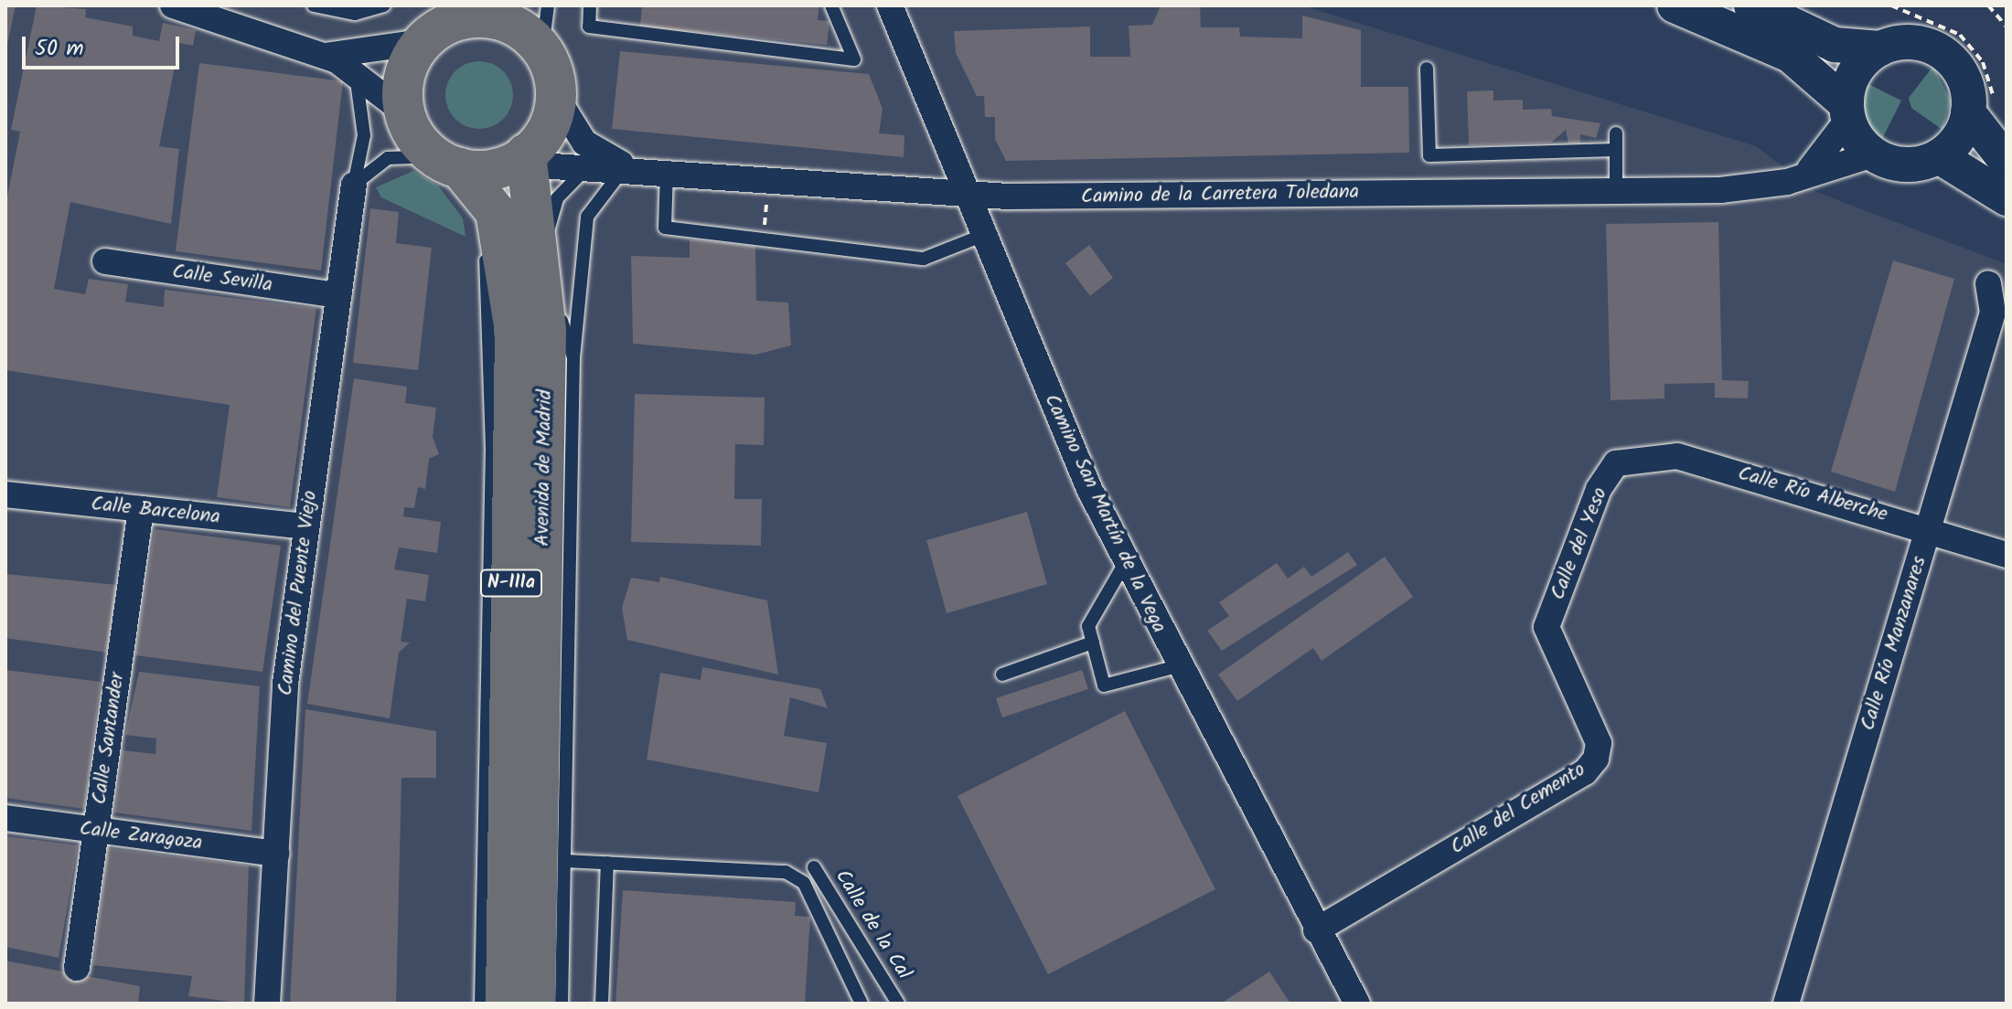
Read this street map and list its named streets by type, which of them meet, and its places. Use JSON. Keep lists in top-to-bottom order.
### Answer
{
  "streets": {
    "highway": ["Avenida de Madrid", "N-IIIa"],
    "street": [
      "Camino de la Carretera Toledana",
      "Calle Sevilla",
      "Calle Río Alberche",
      "Calle Barcelona",
      "Camino San Martín de la Vega",
      "Calle del Yeso",
      "Camino del Puente Viejo",
      "Calle Río Manzanares",
      "Calle Santander",
      "Calle del Cemento",
      "Calle Zaragoza"
    ],
    "lane": ["Calle de la Cal"]
  },
  "crossings": [
    ["Camino de la Carretera Toledana", "Avenida de Madrid"],
    ["Camino de la Carretera Toledana", "Camino San Martín de la Vega"],
    ["Camino de la Carretera Toledana", "N-IIIa"],
    ["Calle Sevilla", "Camino del Puente Viejo"],
    ["Avenida de Madrid", "N-IIIa"],
    ["Calle Río Alberche", "Calle del Yeso"],
    ["Calle Río Alberche", "Calle Río Manzanares"],
    ["Calle Barcelona", "Camino del Puente Viejo"],
    ["Calle Barcelona", "Calle Santander"],
    ["Camino San Martín de la Vega", "Calle del Cemento"],
    ["Calle del Yeso", "Calle del Cemento"],
    ["Camino del Puente Viejo", "Calle Zaragoza"],
    ["Calle Santander", "Calle Zaragoza"]
  ],
  "scale_bar": "50 m"
}
